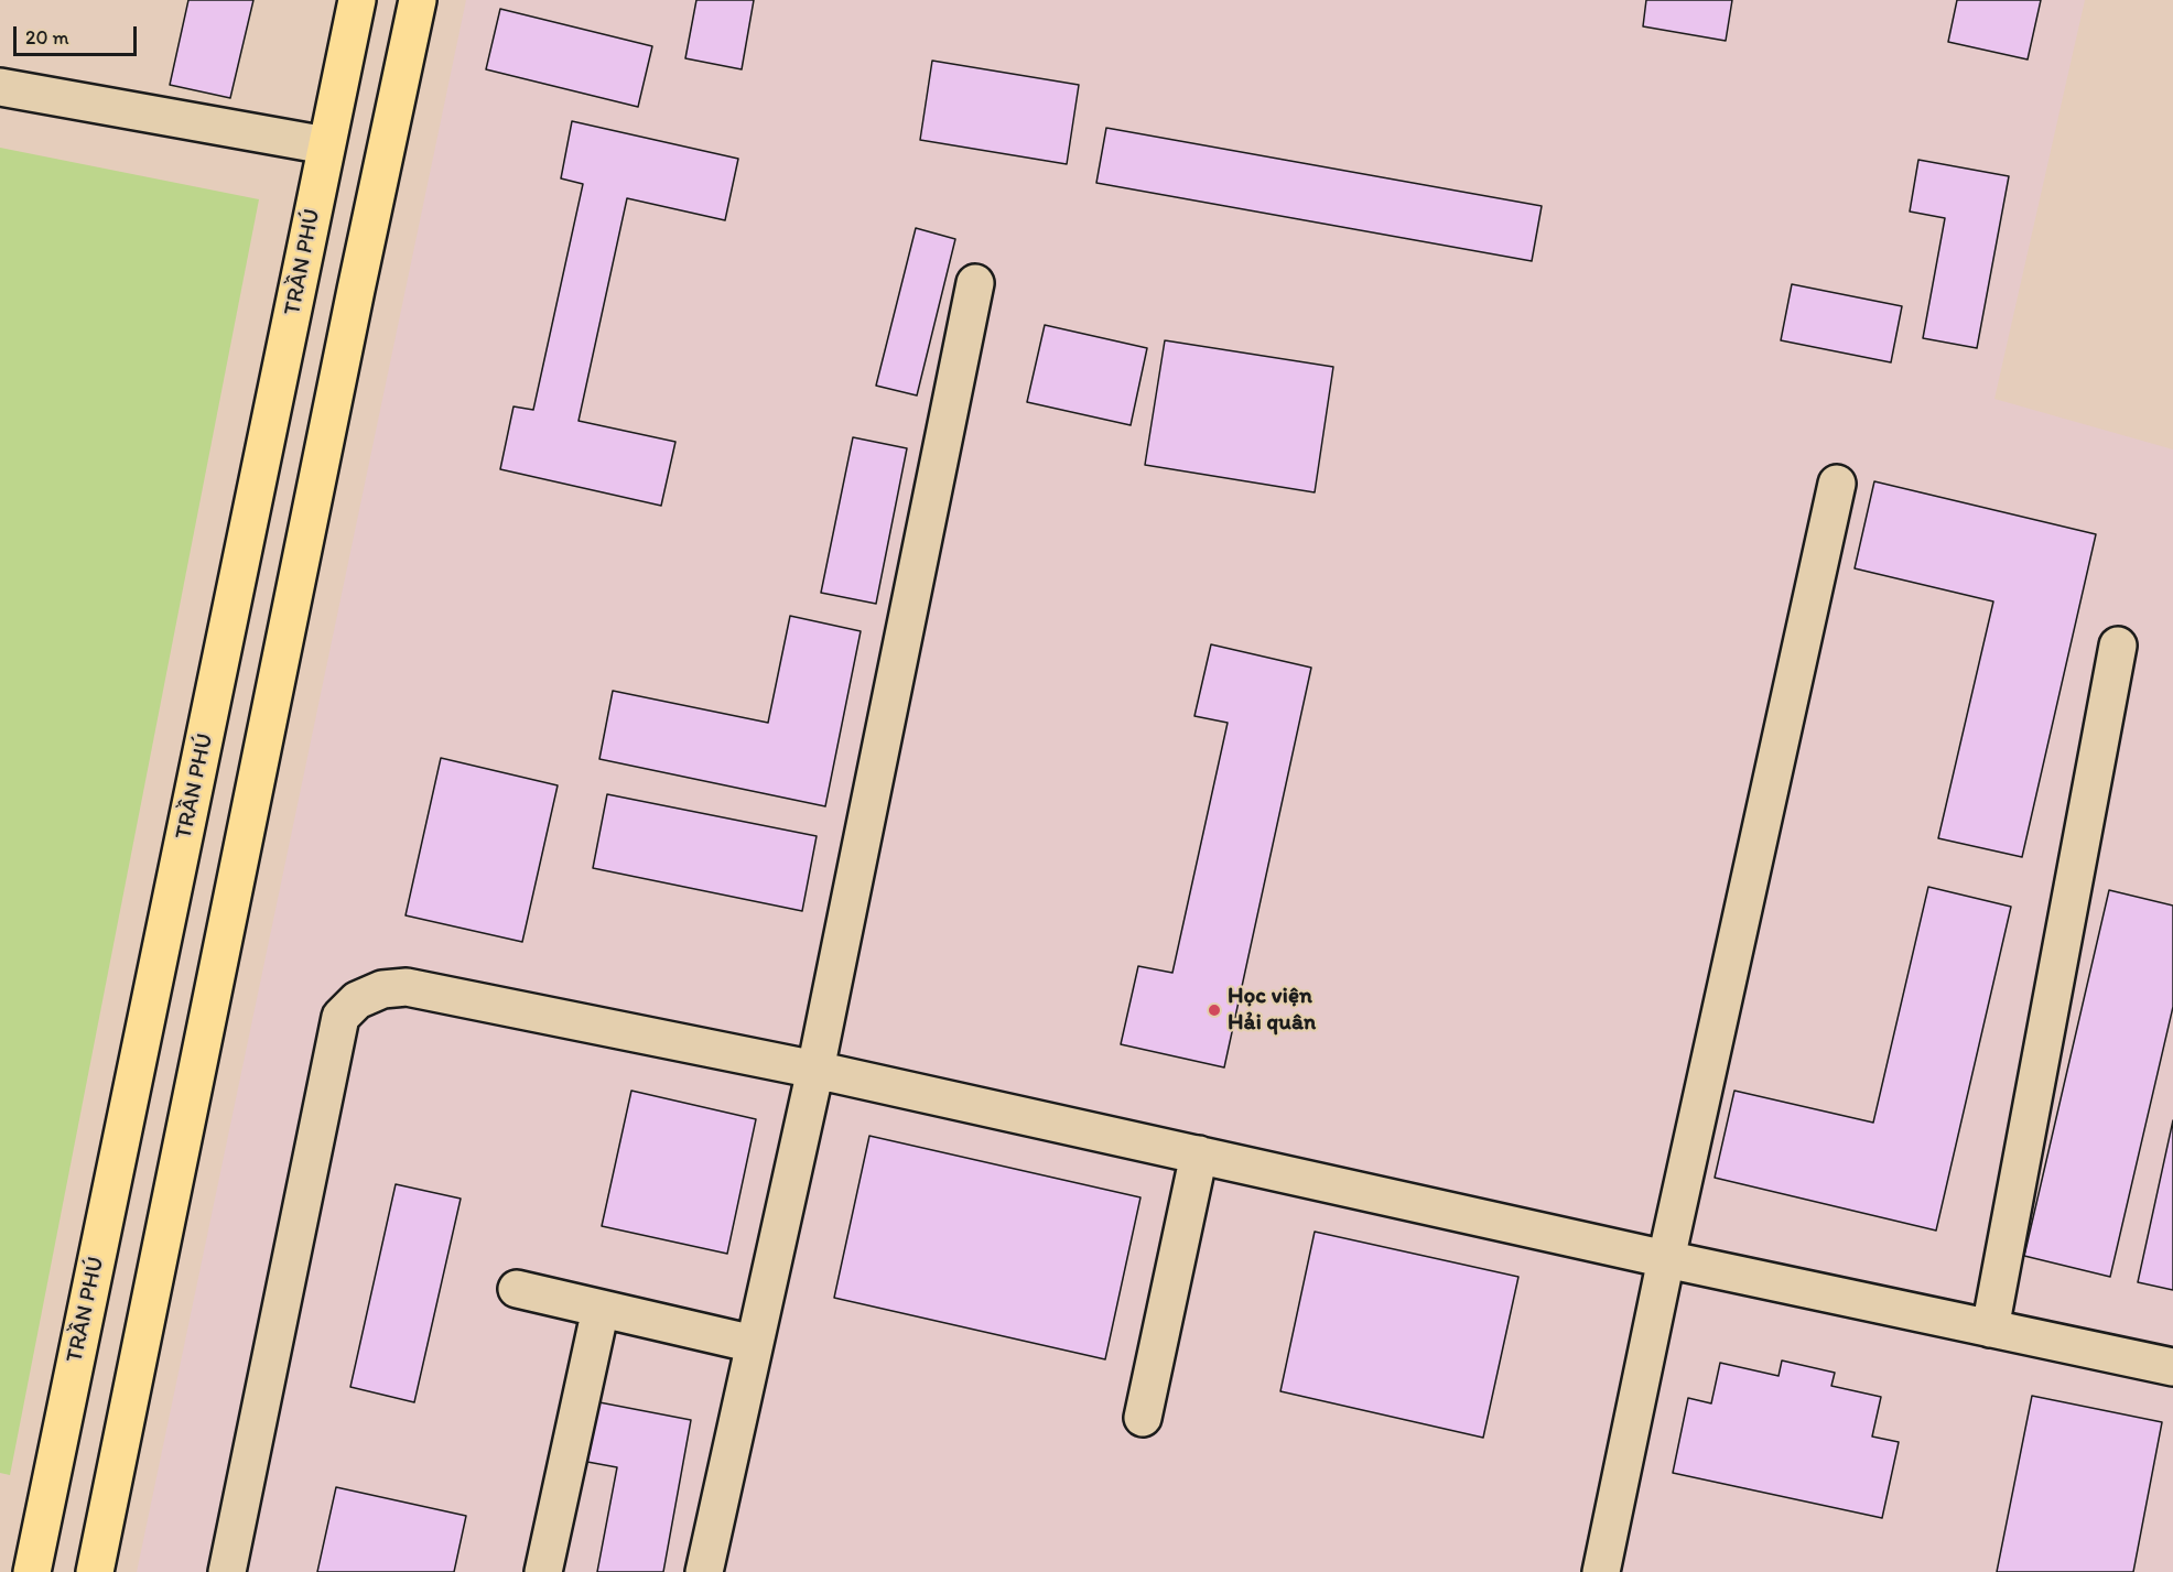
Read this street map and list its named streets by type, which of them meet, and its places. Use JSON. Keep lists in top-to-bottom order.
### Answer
{
  "streets": {
    "main road": ["TRẦN PHÚ"]
  },
  "places": ["Học viện Hải quân"],
  "scale_bar": "20 m"
}
